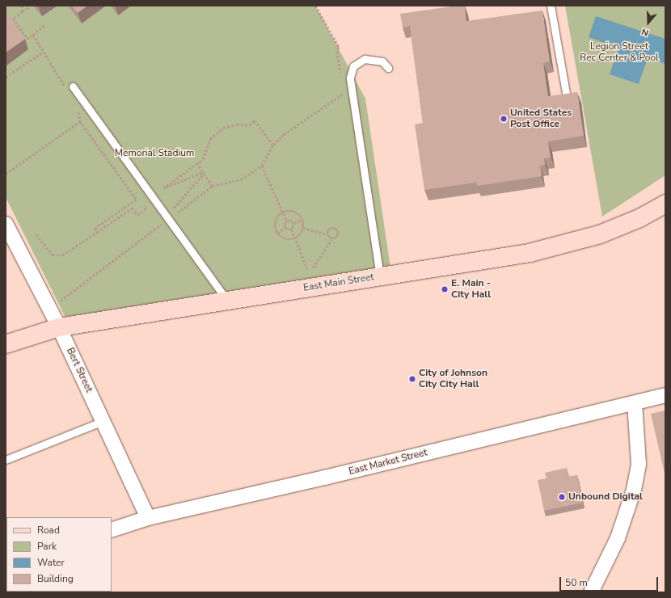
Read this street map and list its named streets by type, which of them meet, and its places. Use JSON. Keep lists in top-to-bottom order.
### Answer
{
  "streets": {
    "main road": ["East Main Street"],
    "street": ["Bert Street", "East Market Street"]
  },
  "crossings": [
    ["East Main Street", "Bert Street"],
    ["Bert Street", "East Market Street"]
  ],
  "parks": ["Legion Street Rec Center & Pool", "Memorial Stadium"],
  "places": [
    "United States Post Office",
    "E. Main - City Hall",
    "City of Johnson City City Hall",
    "Unbound Digital"
  ],
  "legend": [
    "Road",
    "Park",
    "Water",
    "Building"
  ],
  "scale_bar": "50 m",
  "north": "bottom"
}
